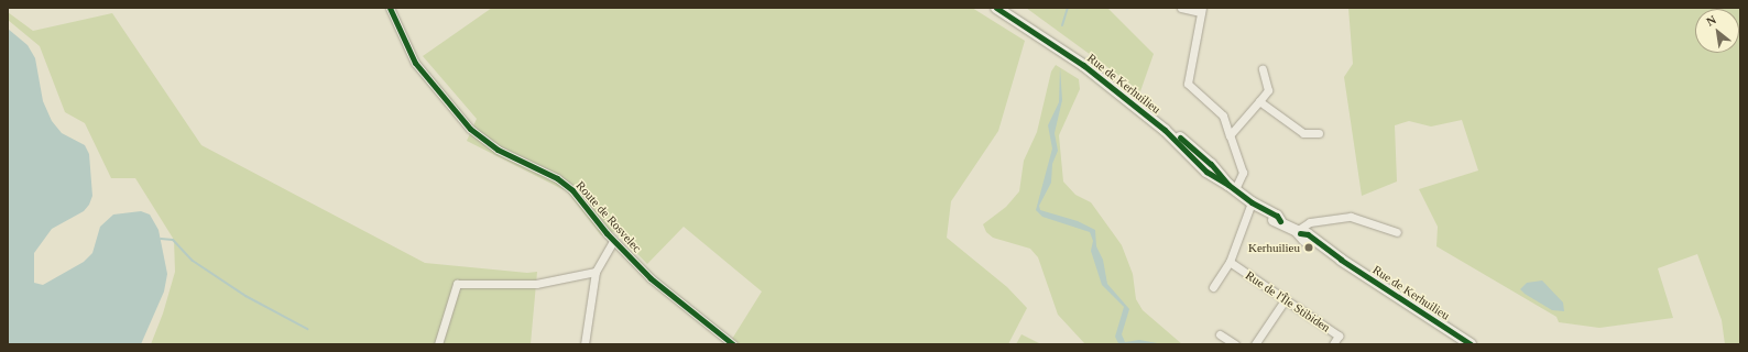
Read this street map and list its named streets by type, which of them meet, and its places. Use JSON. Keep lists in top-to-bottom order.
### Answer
{
  "streets": {
    "main road": ["Rue de Kerhuilieu"],
    "street": ["Route de Rosvelec", "Rue de l'Île Stibiden"]
  },
  "places": ["Kerhuilieu"],
  "north": "top left"
}
